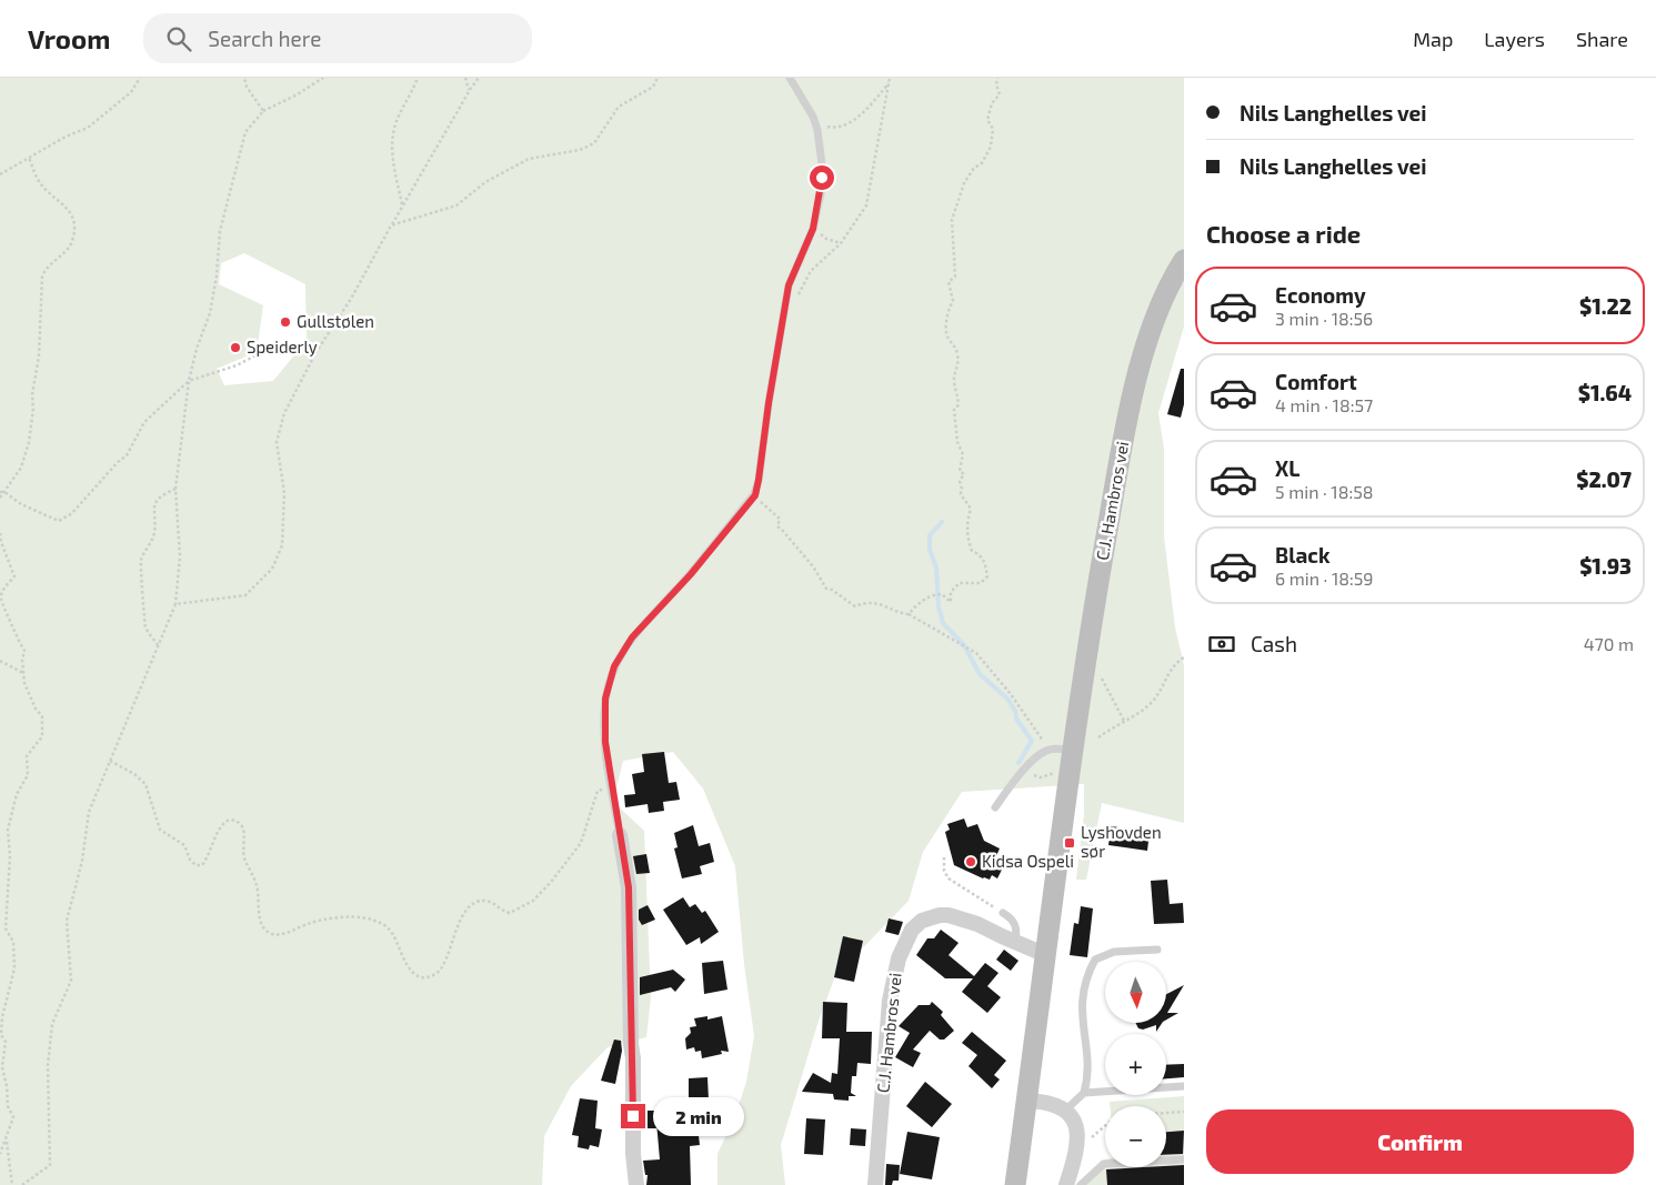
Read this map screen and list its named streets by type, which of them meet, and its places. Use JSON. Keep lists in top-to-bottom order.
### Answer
{
  "streets": {
    "main road": ["C.J. Hambros vei"]
  },
  "places": {
    "other": ["Gullstølen", "Speiderly", "Kidsa Ospeli"],
    "transit": ["Lyshovden sør"]
  },
  "north": "bottom",
  "page": {
    "header": "Vroom",
    "search": "Search here",
    "nav": ["Map", "Layers", "Share"],
    "banner": ["Nils Langhelles vei", "Nils Langhelles vei"],
    "heading": "Choose a ride",
    "list": [
      {
        "name": "Economy",
        "note": "3 min · 18:56",
        "value": "$1.22"
      },
      {
        "name": "Comfort",
        "note": "4 min · 18:57",
        "value": "$1.64"
      },
      {
        "name": "XL",
        "note": "5 min · 18:58",
        "value": "$2.07"
      },
      {
        "name": "Black",
        "note": "6 min · 18:59",
        "value": "$1.93"
      }
    ],
    "pay": ["Cash", "470 m"],
    "map_buttons": ["+", "−"],
    "bubble": "2 min",
    "buttons": "Confirm"
  }
}
